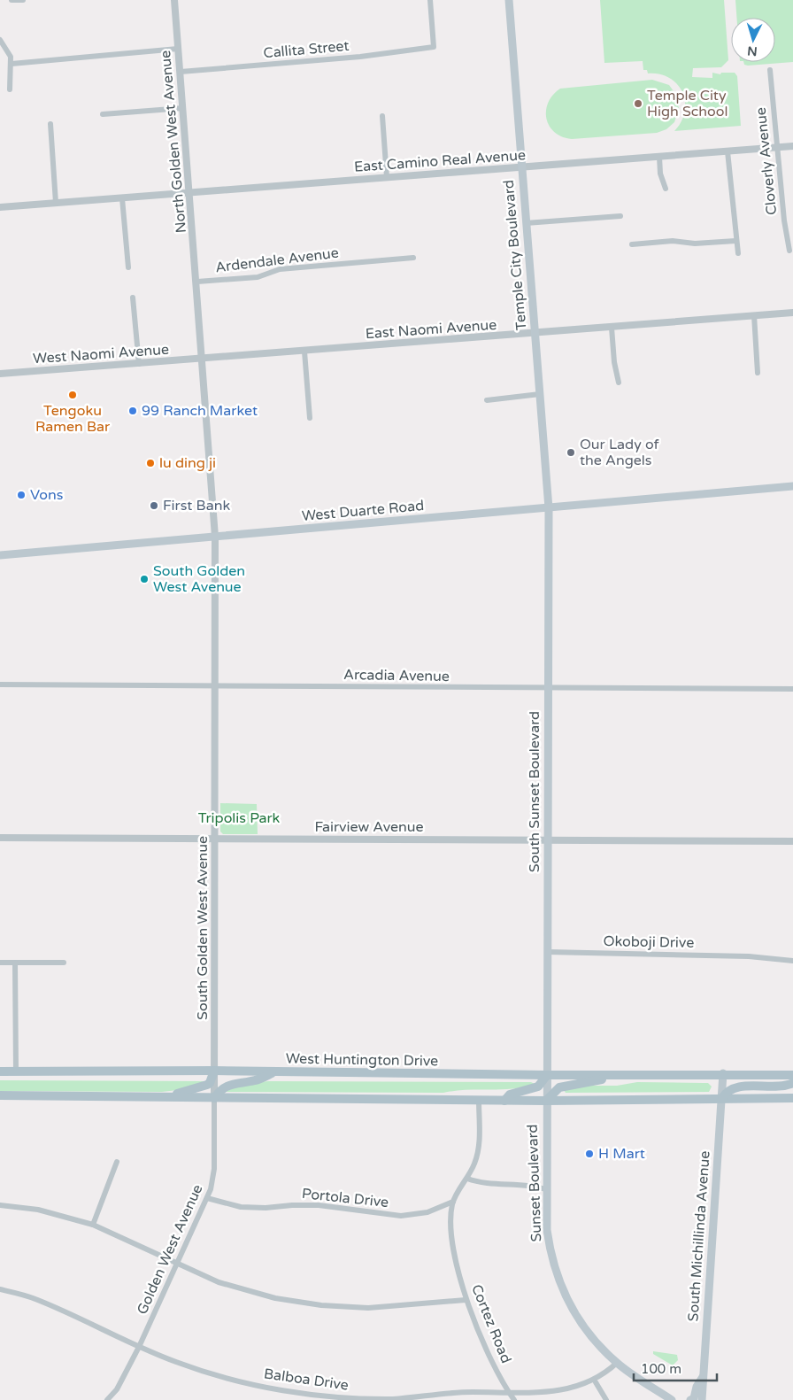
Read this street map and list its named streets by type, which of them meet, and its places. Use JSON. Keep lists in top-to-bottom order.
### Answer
{
  "streets": {
    "main road": [
      "Temple City Boulevard",
      "West Duarte Road",
      "South Sunset Boulevard",
      "West Huntington Drive",
      "Sunset Boulevard",
      "South Michillinda Avenue"
    ],
    "street": [
      "Callita Street",
      "North Golden West Avenue",
      "East Camino Real Avenue",
      "Cloverly Avenue",
      "Ardendale Avenue",
      "East Naomi Avenue",
      "West Naomi Avenue",
      "Arcadia Avenue",
      "Fairview Avenue",
      "South Golden West Avenue",
      "Okoboji Drive",
      "Portola Drive",
      "Golden West Avenue",
      "Cortez Road",
      "Balboa Drive"
    ]
  },
  "crossings": [
    ["Callita Street", "North Golden West Avenue"],
    ["North Golden West Avenue", "East Camino Real Avenue"],
    ["North Golden West Avenue", "Ardendale Avenue"],
    ["North Golden West Avenue", "South Golden West Avenue"],
    ["East Camino Real Avenue", "Cloverly Avenue"],
    ["East Camino Real Avenue", "Temple City Boulevard"],
    ["Temple City Boulevard", "East Naomi Avenue"],
    ["Temple City Boulevard", "West Duarte Road"],
    ["Temple City Boulevard", "South Sunset Boulevard"],
    ["Ardendale Avenue", "South Golden West Avenue"],
    ["East Naomi Avenue", "West Naomi Avenue"],
    ["East Naomi Avenue", "South Golden West Avenue"],
    ["West Naomi Avenue", "South Golden West Avenue"],
    ["West Duarte Road", "South Sunset Boulevard"],
    ["West Duarte Road", "South Golden West Avenue"],
    ["Arcadia Avenue", "South Sunset Boulevard"],
    ["Arcadia Avenue", "South Golden West Avenue"],
    ["South Sunset Boulevard", "Fairview Avenue"],
    ["South Sunset Boulevard", "Okoboji Drive"],
    ["South Sunset Boulevard", "West Huntington Drive"],
    ["South Sunset Boulevard", "Sunset Boulevard"],
    ["Fairview Avenue", "South Golden West Avenue"],
    ["South Golden West Avenue", "West Huntington Drive"],
    ["South Golden West Avenue", "Golden West Avenue"],
    ["West Huntington Drive", "Sunset Boulevard"],
    ["West Huntington Drive", "South Michillinda Avenue"],
    ["West Huntington Drive", "Golden West Avenue"],
    ["Sunset Boulevard", "Balboa Drive"],
    ["Portola Drive", "Golden West Avenue"],
    ["Portola Drive", "Cortez Road"],
    ["Golden West Avenue", "Balboa Drive"],
    ["Cortez Road", "Balboa Drive"]
  ],
  "parks": ["Tripolis Park"],
  "places": [
    "Temple City High School",
    "Tengoku Ramen Bar",
    "99 Ranch Market",
    "Our Lady of the Angels",
    "lu ding ji",
    "Vons",
    "First Bank",
    "South Golden West Avenue",
    "H Mart"
  ],
  "scale_bar": "100 m",
  "north": "bottom"
}
